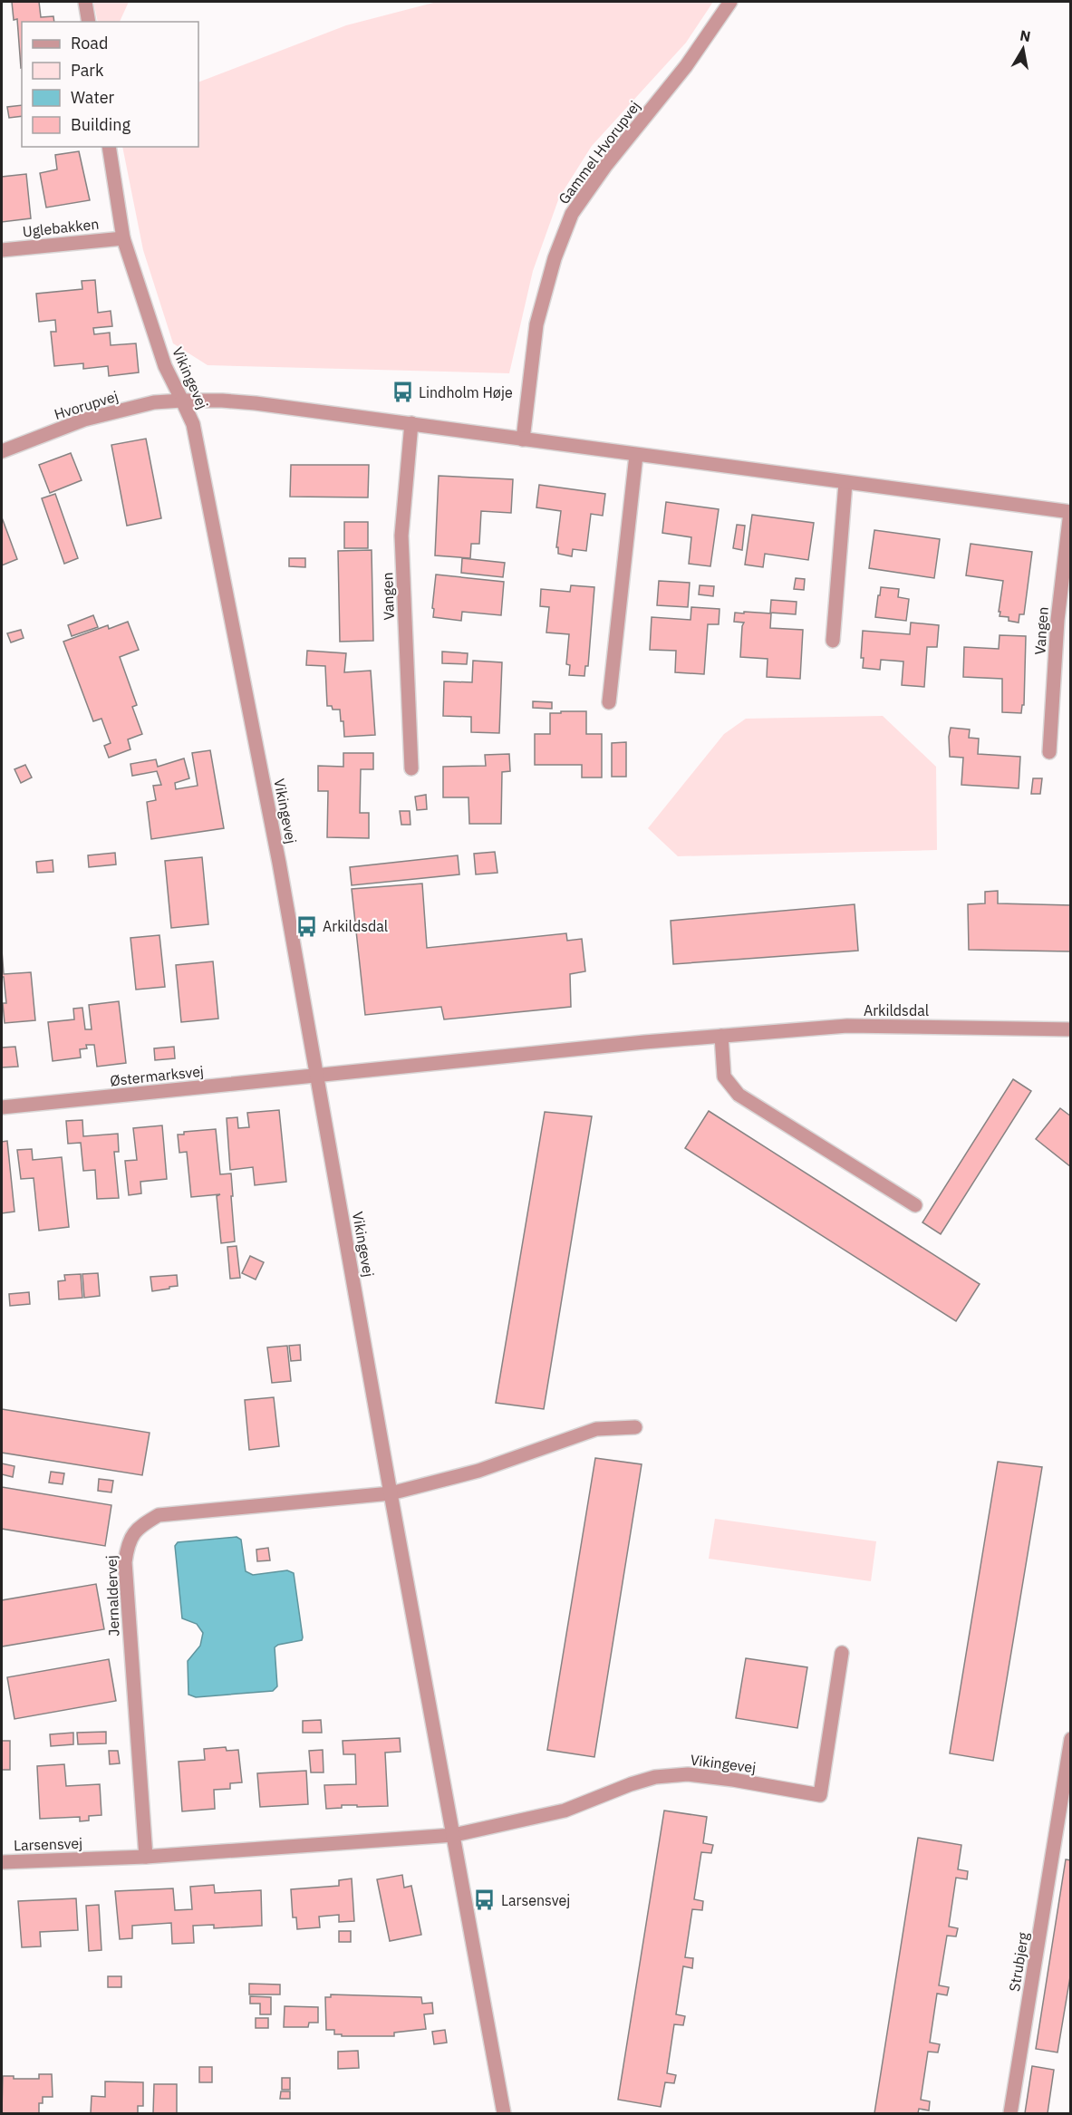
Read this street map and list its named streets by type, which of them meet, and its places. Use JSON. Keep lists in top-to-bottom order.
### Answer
{
  "streets": {
    "street": [
      "Gammel Hvorupvej",
      "Uglebakken",
      "Vikingevej",
      "Hvorupvej",
      "Vangen",
      "Arkildsdal",
      "Østermarksvej",
      "Jernaldervej",
      "Larsensvej",
      "Strubjerg"
    ]
  },
  "crossings": [
    ["Gammel Hvorupvej", "Vangen"],
    ["Uglebakken", "Vikingevej"],
    ["Vikingevej", "Hvorupvej"],
    ["Vikingevej", "Vangen"],
    ["Vikingevej", "Arkildsdal"],
    ["Vikingevej", "Østermarksvej"],
    ["Vikingevej", "Jernaldervej"],
    ["Vikingevej", "Larsensvej"],
    ["Hvorupvej", "Vangen"],
    ["Arkildsdal", "Østermarksvej"],
    ["Jernaldervej", "Larsensvej"]
  ],
  "places": {
    "bus stop": ["Lindholm Høje", "Arkildsdal", "Larsensvej"]
  },
  "legend": [
    "Road",
    "Park",
    "Water",
    "Building"
  ],
  "north": "top"
}
